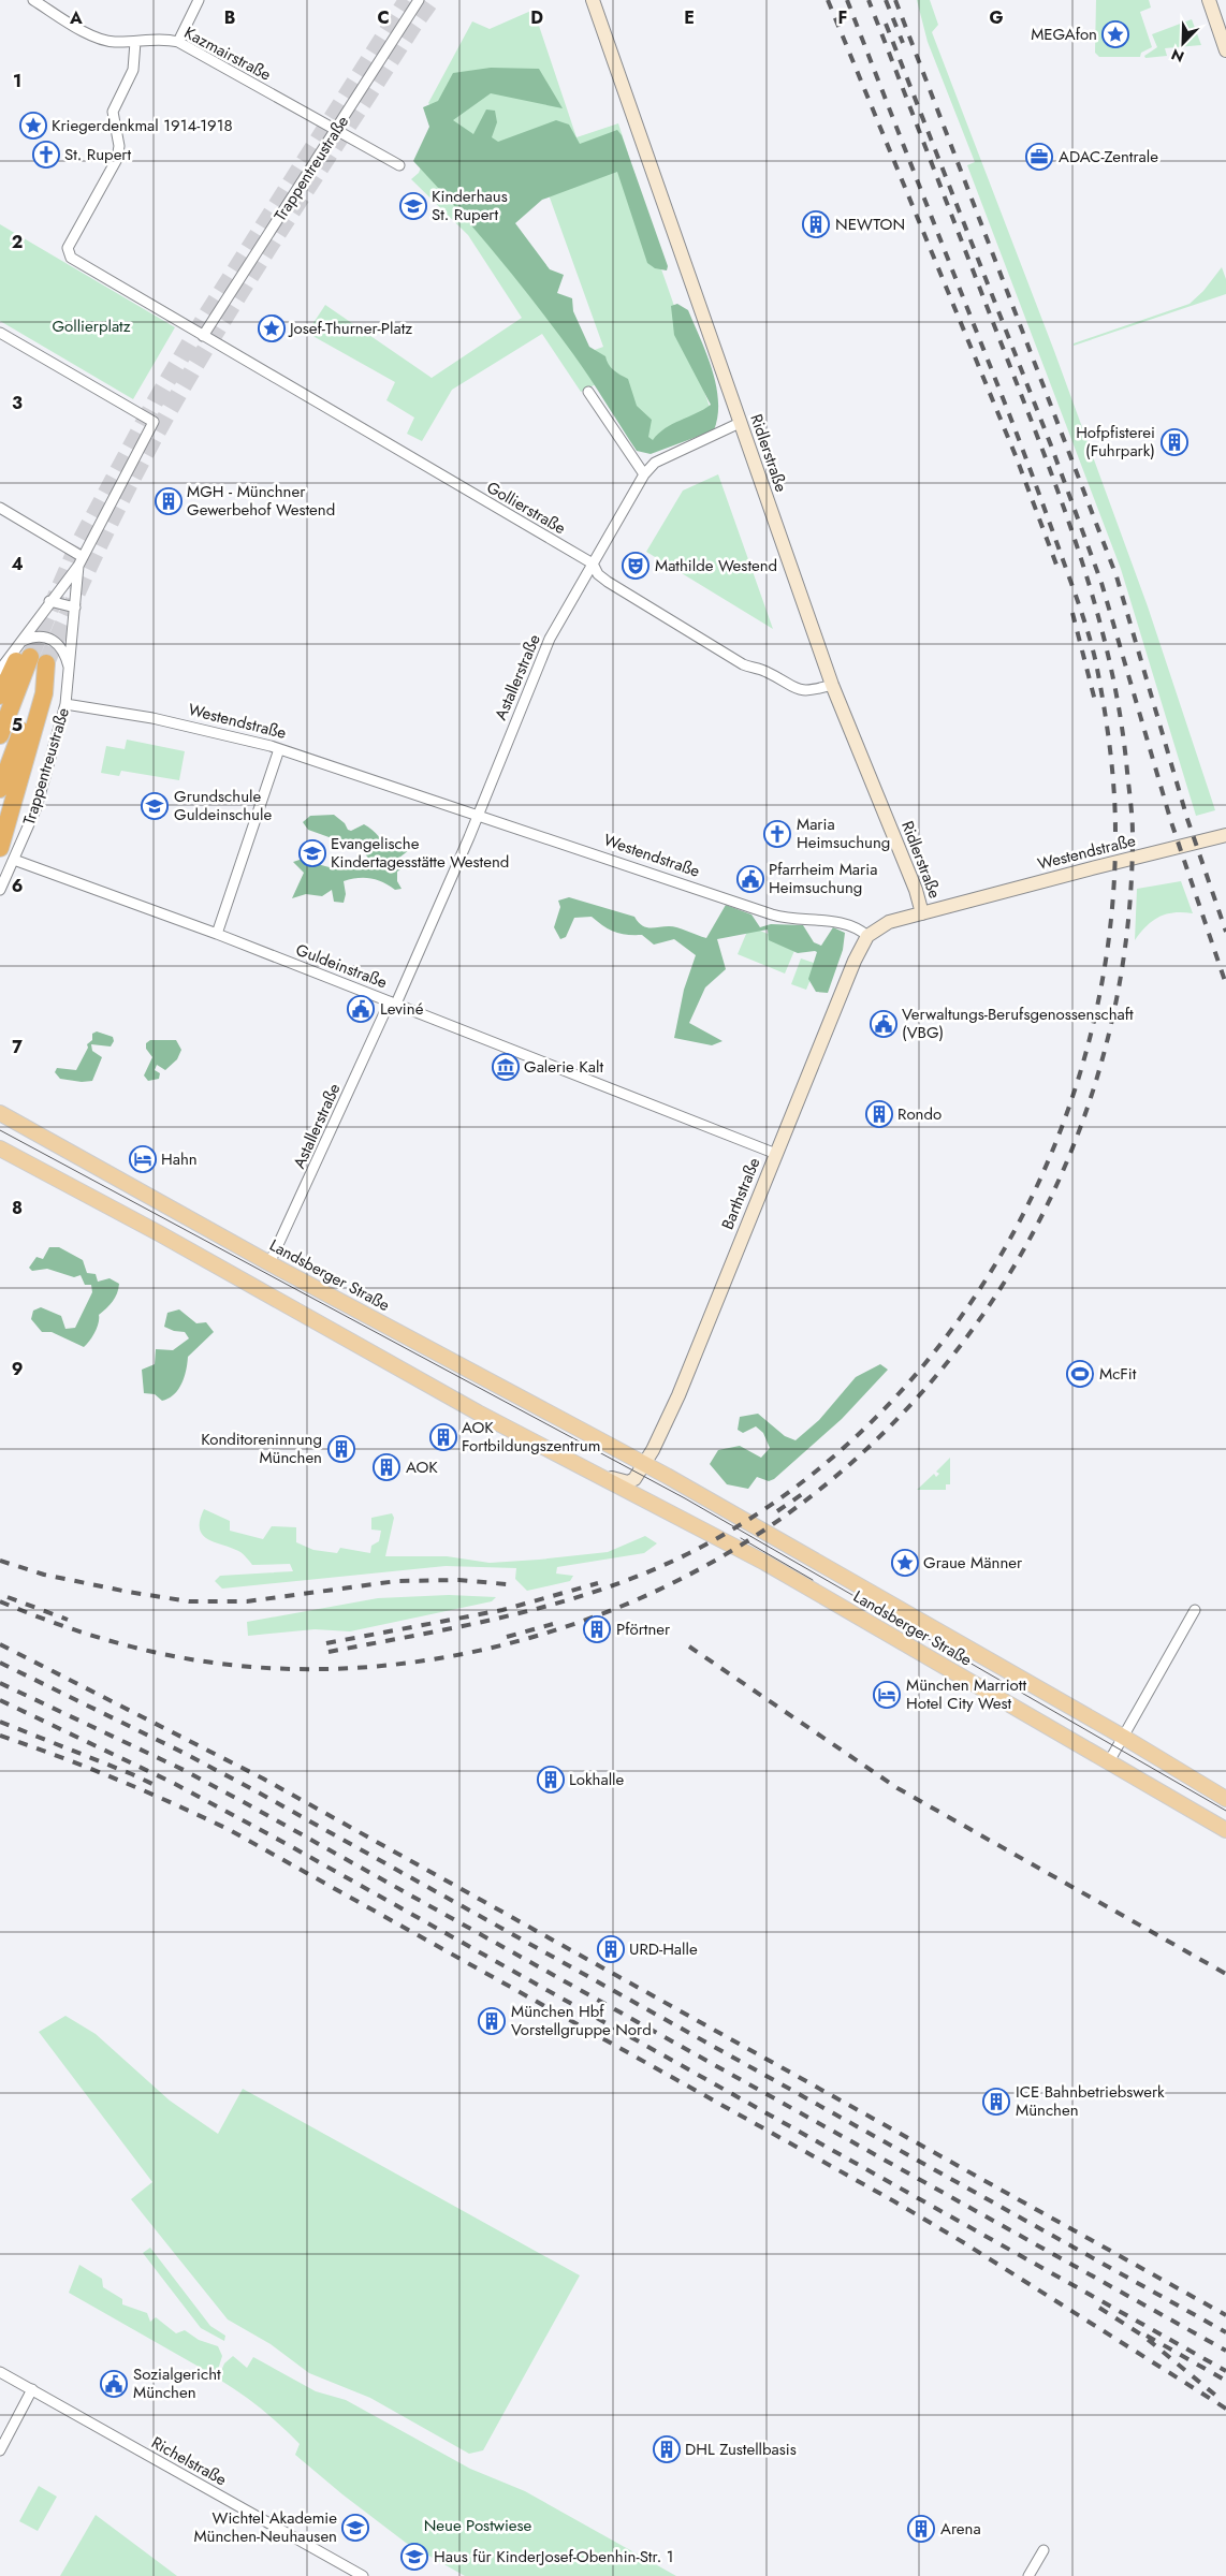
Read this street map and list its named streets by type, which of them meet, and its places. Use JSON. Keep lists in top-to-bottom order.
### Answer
{
  "streets": {
    "highway": ["Trappentreustraße"],
    "main road": ["Landsberger Straße"],
    "street": [
      "Kazmairstraße",
      "Ridlerstraße",
      "Gollierstraße",
      "Astallerstraße",
      "Westendstraße",
      "Guldeinstraße",
      "Barthstraße",
      "Richelstraße"
    ]
  },
  "crossings": [
    ["Kazmairstraße", "Trappentreustraße"],
    ["Trappentreustraße", "Gollierstraße"],
    ["Trappentreustraße", "Westendstraße"],
    ["Trappentreustraße", "Guldeinstraße"],
    ["Ridlerstraße", "Gollierstraße"],
    ["Ridlerstraße", "Astallerstraße"],
    ["Ridlerstraße", "Westendstraße"],
    ["Gollierstraße", "Astallerstraße"],
    ["Astallerstraße", "Westendstraße"],
    ["Astallerstraße", "Guldeinstraße"],
    ["Astallerstraße", "Landsberger Straße"],
    ["Westendstraße", "Barthstraße"],
    ["Guldeinstraße", "Barthstraße"],
    ["Barthstraße", "Landsberger Straße"]
  ],
  "parks": ["Gollierplatz", "Neue Postwiese"],
  "places": {
    "place": [
      "MEGAfon",
      "Kriegerdenkmal 1914-1918",
      "Josef-Thurner-Platz",
      "Graue Männer"
    ],
    "church": ["St. Rupert", "Maria Heimsuchung"],
    "office": ["ADAC-Zentrale"],
    "school or university": [
      "Kinderhaus St. Rupert",
      "Grundschule Guldeinschule",
      "Evangelische Kindertagesstätte Westend",
      "Wichtel Akademie München-Neuhausen",
      "Haus für KinderJosef-Obenhin-Str. 1"
    ],
    "building": [
      "NEWTON",
      "Hofpfisterei (Fuhrpark)",
      "MGH - Münchner Gewerbehof Westend",
      "Rondo",
      "AOK Fortbildungszentrum",
      "Konditoreninnung München",
      "AOK",
      "Pförtner",
      "Lokhalle",
      "URD-Halle",
      "München Hbf Vorstellgruppe Nord",
      "ICE Bahnbetriebswerk München",
      "DHL Zustellbasis",
      "Arena"
    ],
    "theatre": ["Mathilde Westend"],
    "public building": [
      "Pfarrheim Maria Heimsuchung",
      "Leviné",
      "Verwaltungs-Berufsgenossenschaft (VBG)",
      "Sozialgericht München"
    ],
    "museum": ["Galerie Kalt"],
    "hotel": ["Hahn", "München Marriott Hotel City West"],
    "sports": ["McFit"]
  },
  "north": "bottom left",
  "grid": {
    "columns": [
      "A",
      "B",
      "C",
      "D",
      "E",
      "F",
      "G"
    ],
    "rows": [
      "1",
      "2",
      "3",
      "4",
      "5",
      "6",
      "7",
      "8",
      "9"
    ]
  }
}
